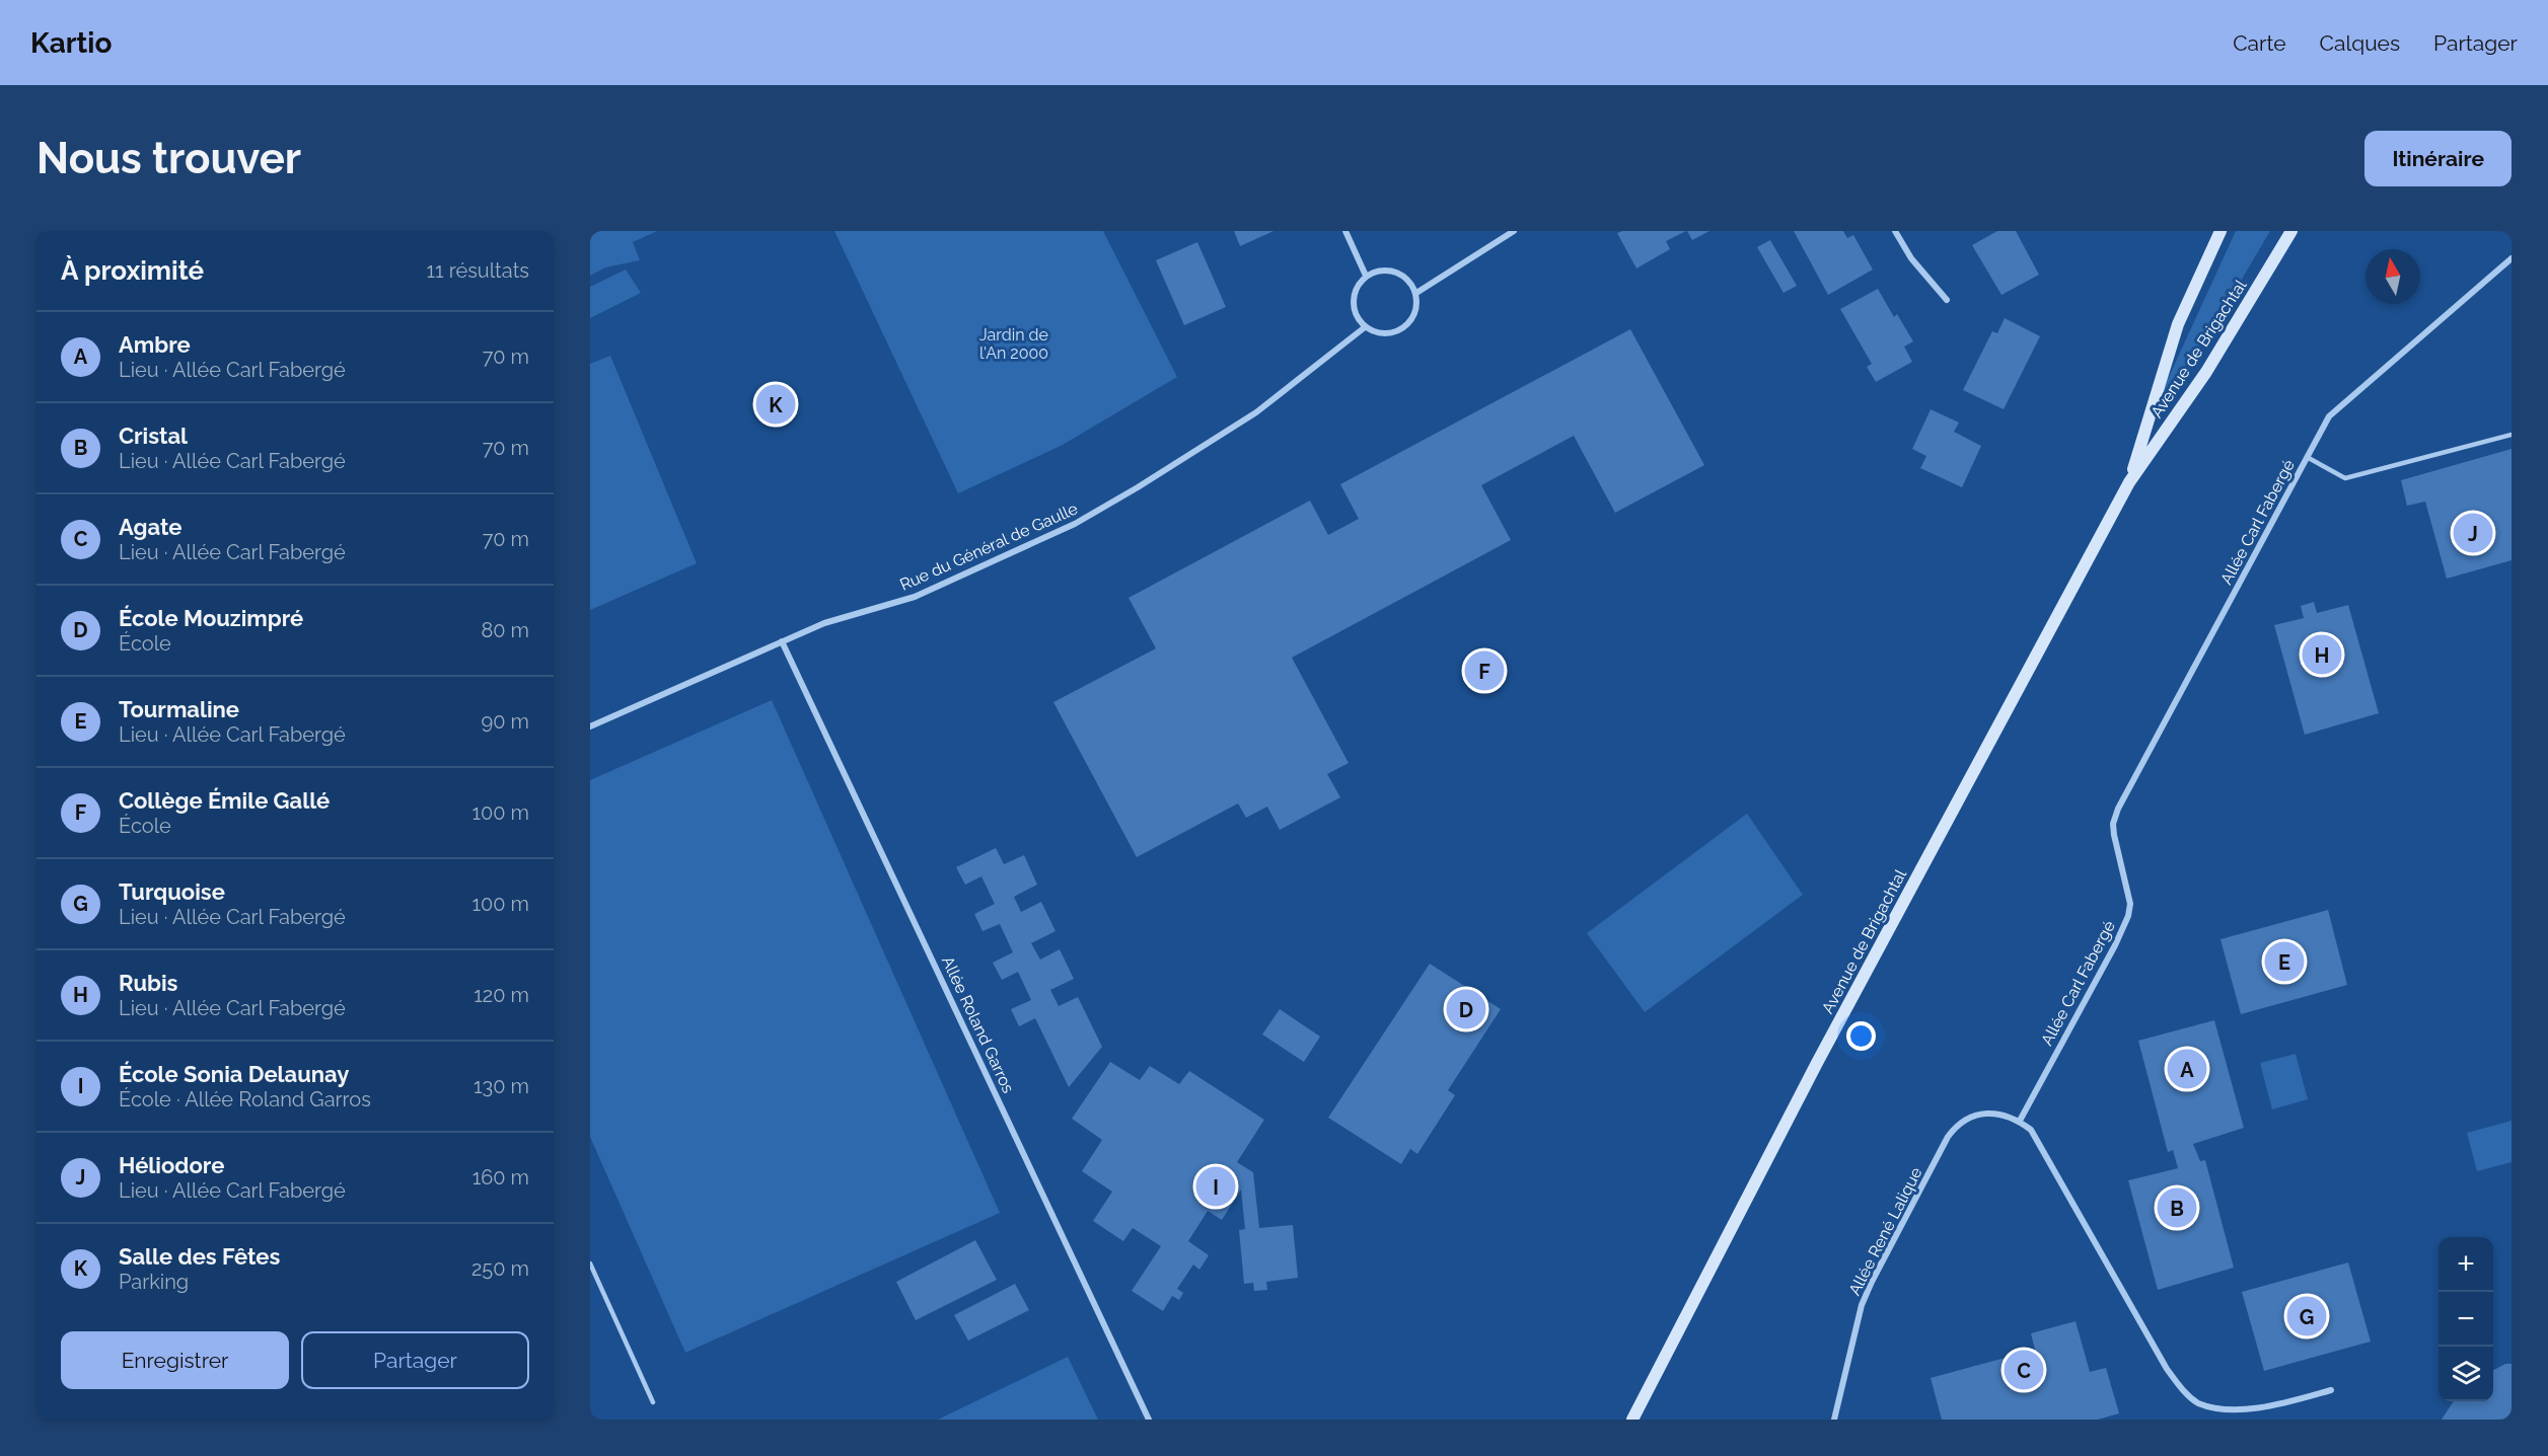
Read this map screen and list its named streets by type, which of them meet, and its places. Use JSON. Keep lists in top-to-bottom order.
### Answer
{
  "streets": {
    "main road": ["Avenue de Brigachtal"],
    "street": [
      "Allée Carl Fabergé",
      "Rue du Général de Gaulle",
      "Allée Roland Garros",
      "Allée René Lalique"
    ]
  },
  "crossings": [
    ["Allée Carl Fabergé", "Allée René Lalique"],
    ["Rue du Général de Gaulle", "Allée Roland Garros"]
  ],
  "parks": ["Jardin de l'An 2000"],
  "north": "top",
  "page": {
    "header": "Kartio",
    "nav": ["Carte", "Calques", "Partager"],
    "buttons": [
      "Itinéraire",
      ["Enregistrer", "Partager"]
    ],
    "title": "Nous trouver",
    "heading": ["À proximité", "11 résultats"],
    "list": [
      {
        "mark": "A",
        "name": "Ambre",
        "note": "Lieu · Allée Carl Fabergé",
        "value": "70 m"
      },
      {
        "mark": "B",
        "name": "Cristal",
        "note": "Lieu · Allée Carl Fabergé",
        "value": "70 m"
      },
      {
        "mark": "C",
        "name": "Agate",
        "note": "Lieu · Allée Carl Fabergé",
        "value": "70 m"
      },
      {
        "mark": "D",
        "name": "École Mouzimpré",
        "note": "École",
        "value": "80 m"
      },
      {
        "mark": "E",
        "name": "Tourmaline",
        "note": "Lieu · Allée Carl Fabergé",
        "value": "90 m"
      },
      {
        "mark": "F",
        "name": "Collège Émile Gallé",
        "note": "École",
        "value": "100 m"
      },
      {
        "mark": "G",
        "name": "Turquoise",
        "note": "Lieu · Allée Carl Fabergé",
        "value": "100 m"
      },
      {
        "mark": "H",
        "name": "Rubis",
        "note": "Lieu · Allée Carl Fabergé",
        "value": "120 m"
      },
      {
        "mark": "I",
        "name": "École Sonia Delaunay",
        "note": "École · Allée Roland Garros",
        "value": "130 m"
      },
      {
        "mark": "J",
        "name": "Héliodore",
        "note": "Lieu · Allée Carl Fabergé",
        "value": "160 m"
      },
      {
        "mark": "K",
        "name": "Salle des Fêtes",
        "note": "Parking",
        "value": "250 m"
      }
    ],
    "pins": [
      "K",
      "J",
      "H",
      "F",
      "E",
      "D",
      "A",
      "I",
      "B",
      "G",
      "C"
    ],
    "map_buttons": ["+", "−"]
  }
}
